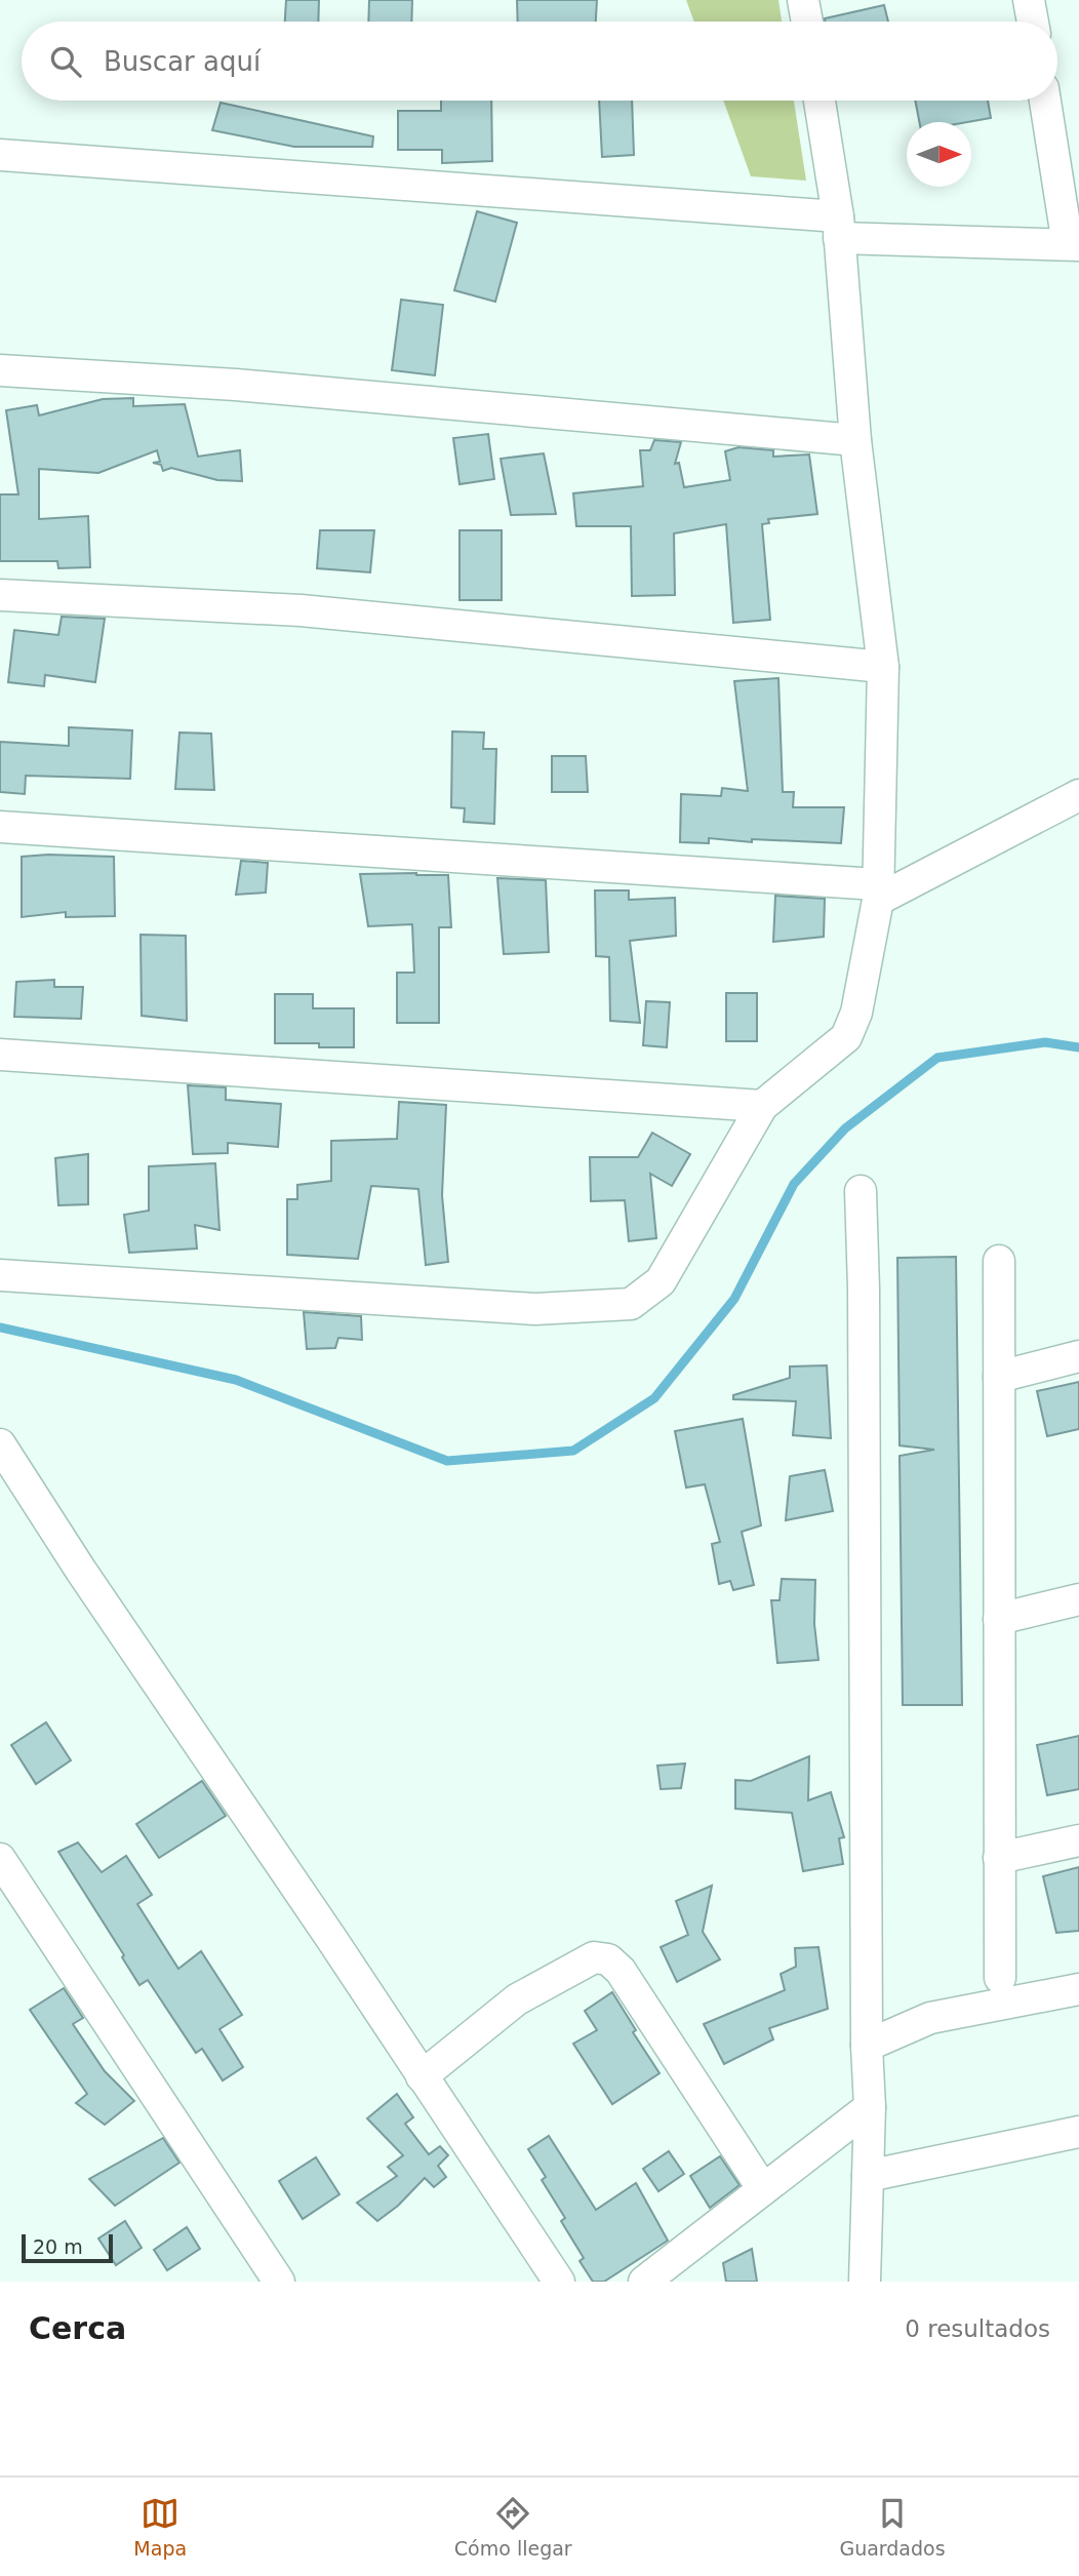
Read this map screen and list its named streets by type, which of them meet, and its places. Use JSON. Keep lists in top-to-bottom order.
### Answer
{
  "scale_bar": "20 m",
  "north": "right",
  "page": {
    "search": "Buscar aquí",
    "scale": "20 m",
    "heading": ["Cerca", "0 resultados"],
    "nav": ["Mapa", "Cómo llegar", "Guardados"]
  }
}
